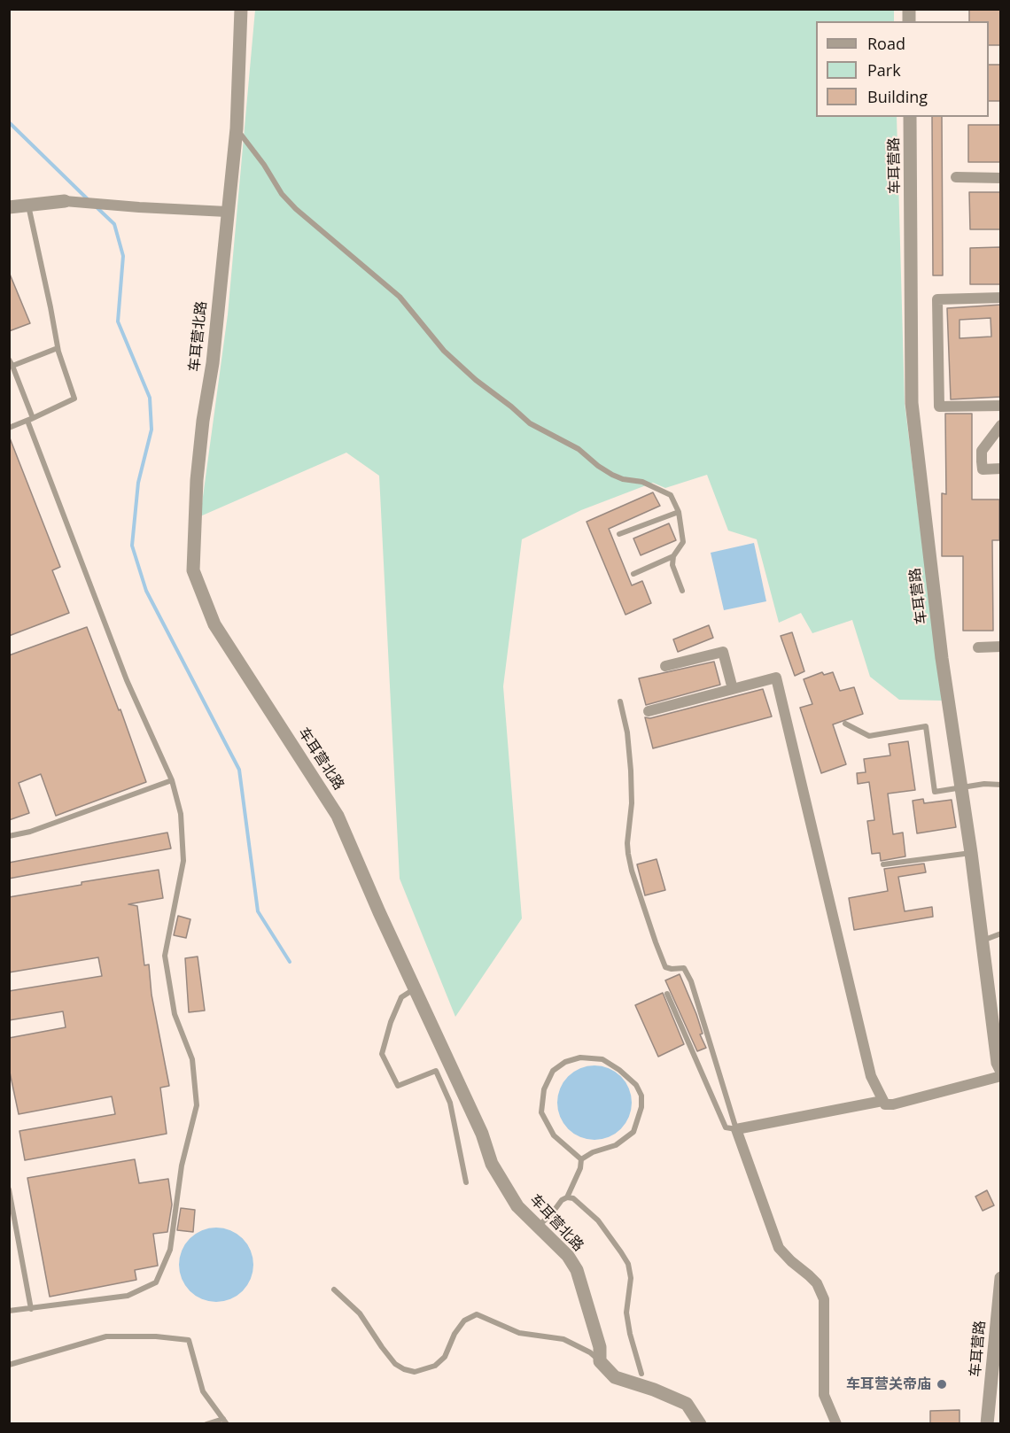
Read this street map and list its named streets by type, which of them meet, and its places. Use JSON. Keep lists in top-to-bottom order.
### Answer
{
  "streets": {
    "street": ["车耳营路", "车耳营北路"]
  },
  "places": ["车耳营关帝庙"],
  "legend": ["Road", "Park", "Building"]
}
